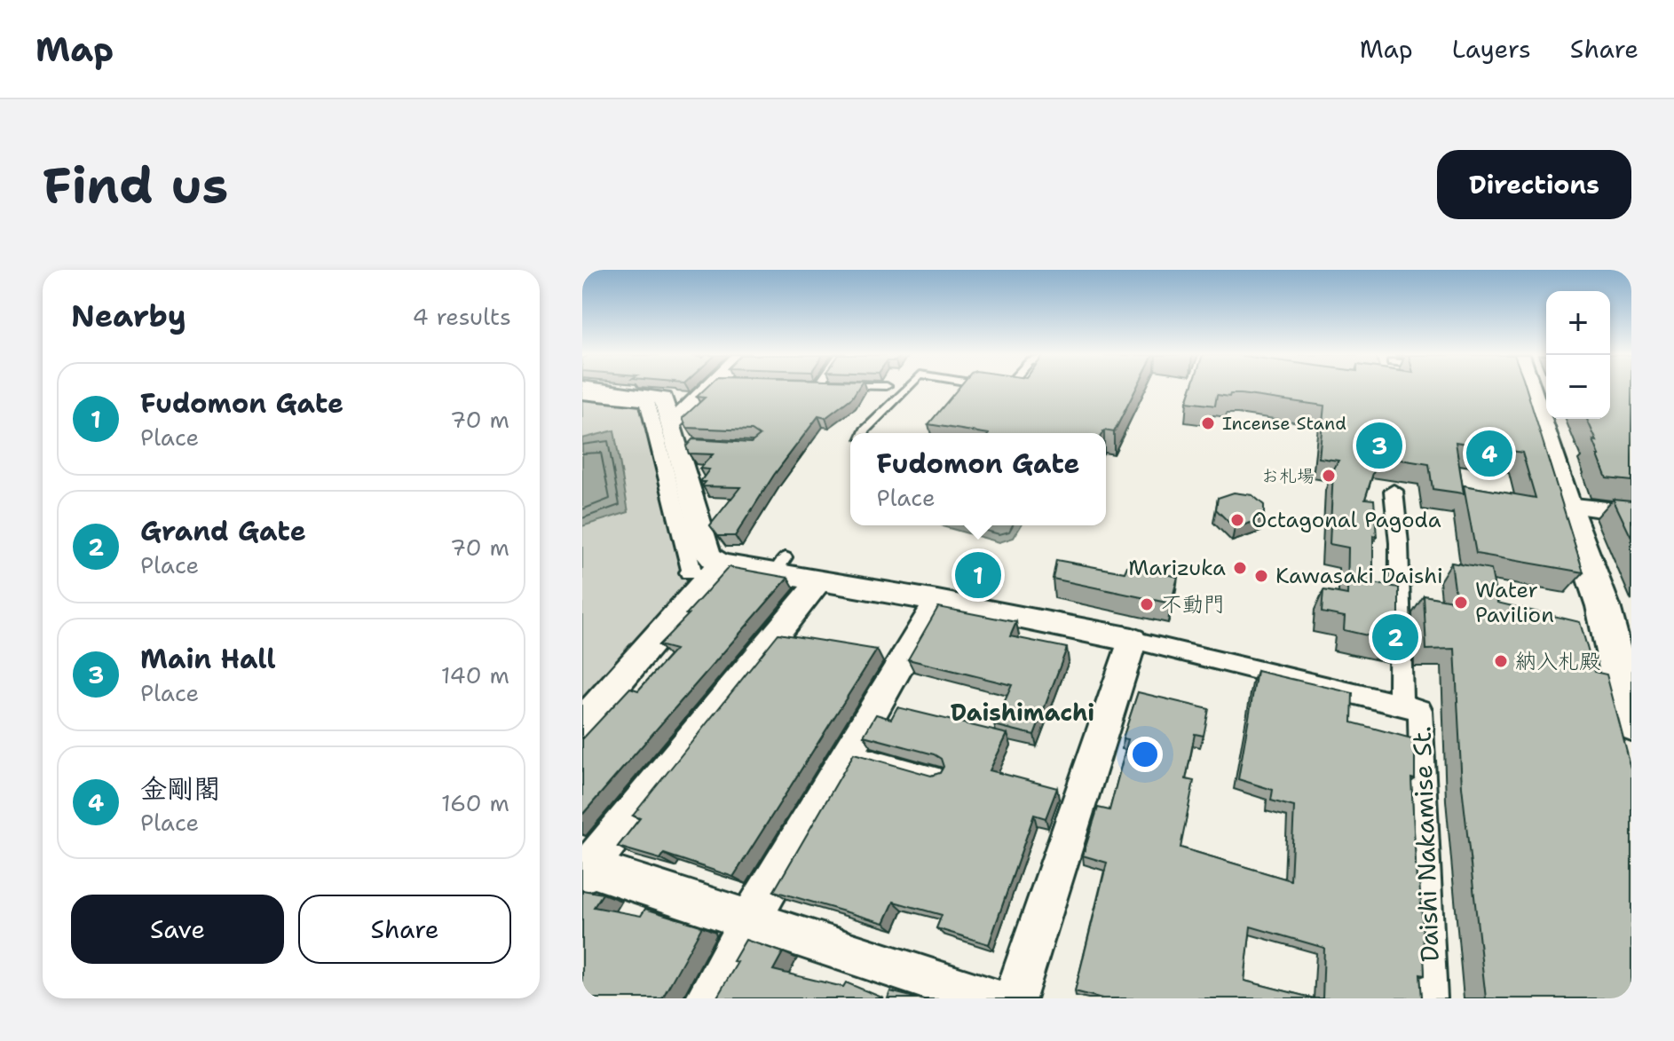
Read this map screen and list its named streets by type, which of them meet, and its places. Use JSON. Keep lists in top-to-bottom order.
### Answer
{
  "streets": {
    "street": ["Daishi Nakamise St."]
  },
  "districts": ["Daishimachi"],
  "places": [
    "Incense Stand",
    "お札場",
    "Octagonal Pagoda",
    "Marizuka",
    "Kawasaki Daishi",
    "Water Pavilion",
    "不動門",
    "納入札殿"
  ],
  "page": {
    "header": "Map",
    "nav": ["Map", "Layers", "Share"],
    "buttons": [
      "Directions",
      ["Save", "Share"]
    ],
    "title": "Find us",
    "heading": ["Nearby", "4 results"],
    "map_buttons": ["+", "−"],
    "list": [
      {
        "mark": "1",
        "name": "Fudomon Gate",
        "note": "Place",
        "value": "70 m"
      },
      {
        "mark": "2",
        "name": "Grand Gate",
        "note": "Place",
        "value": "70 m"
      },
      {
        "mark": "3",
        "name": "Main Hall",
        "note": "Place",
        "value": "140 m"
      },
      {
        "mark": "4",
        "name": "金剛閣",
        "note": "Place",
        "value": "160 m"
      }
    ],
    "pins": [
      "3",
      "4",
      "1",
      "2"
    ],
    "popup": ["Fudomon Gate", "Place"]
  }
}
